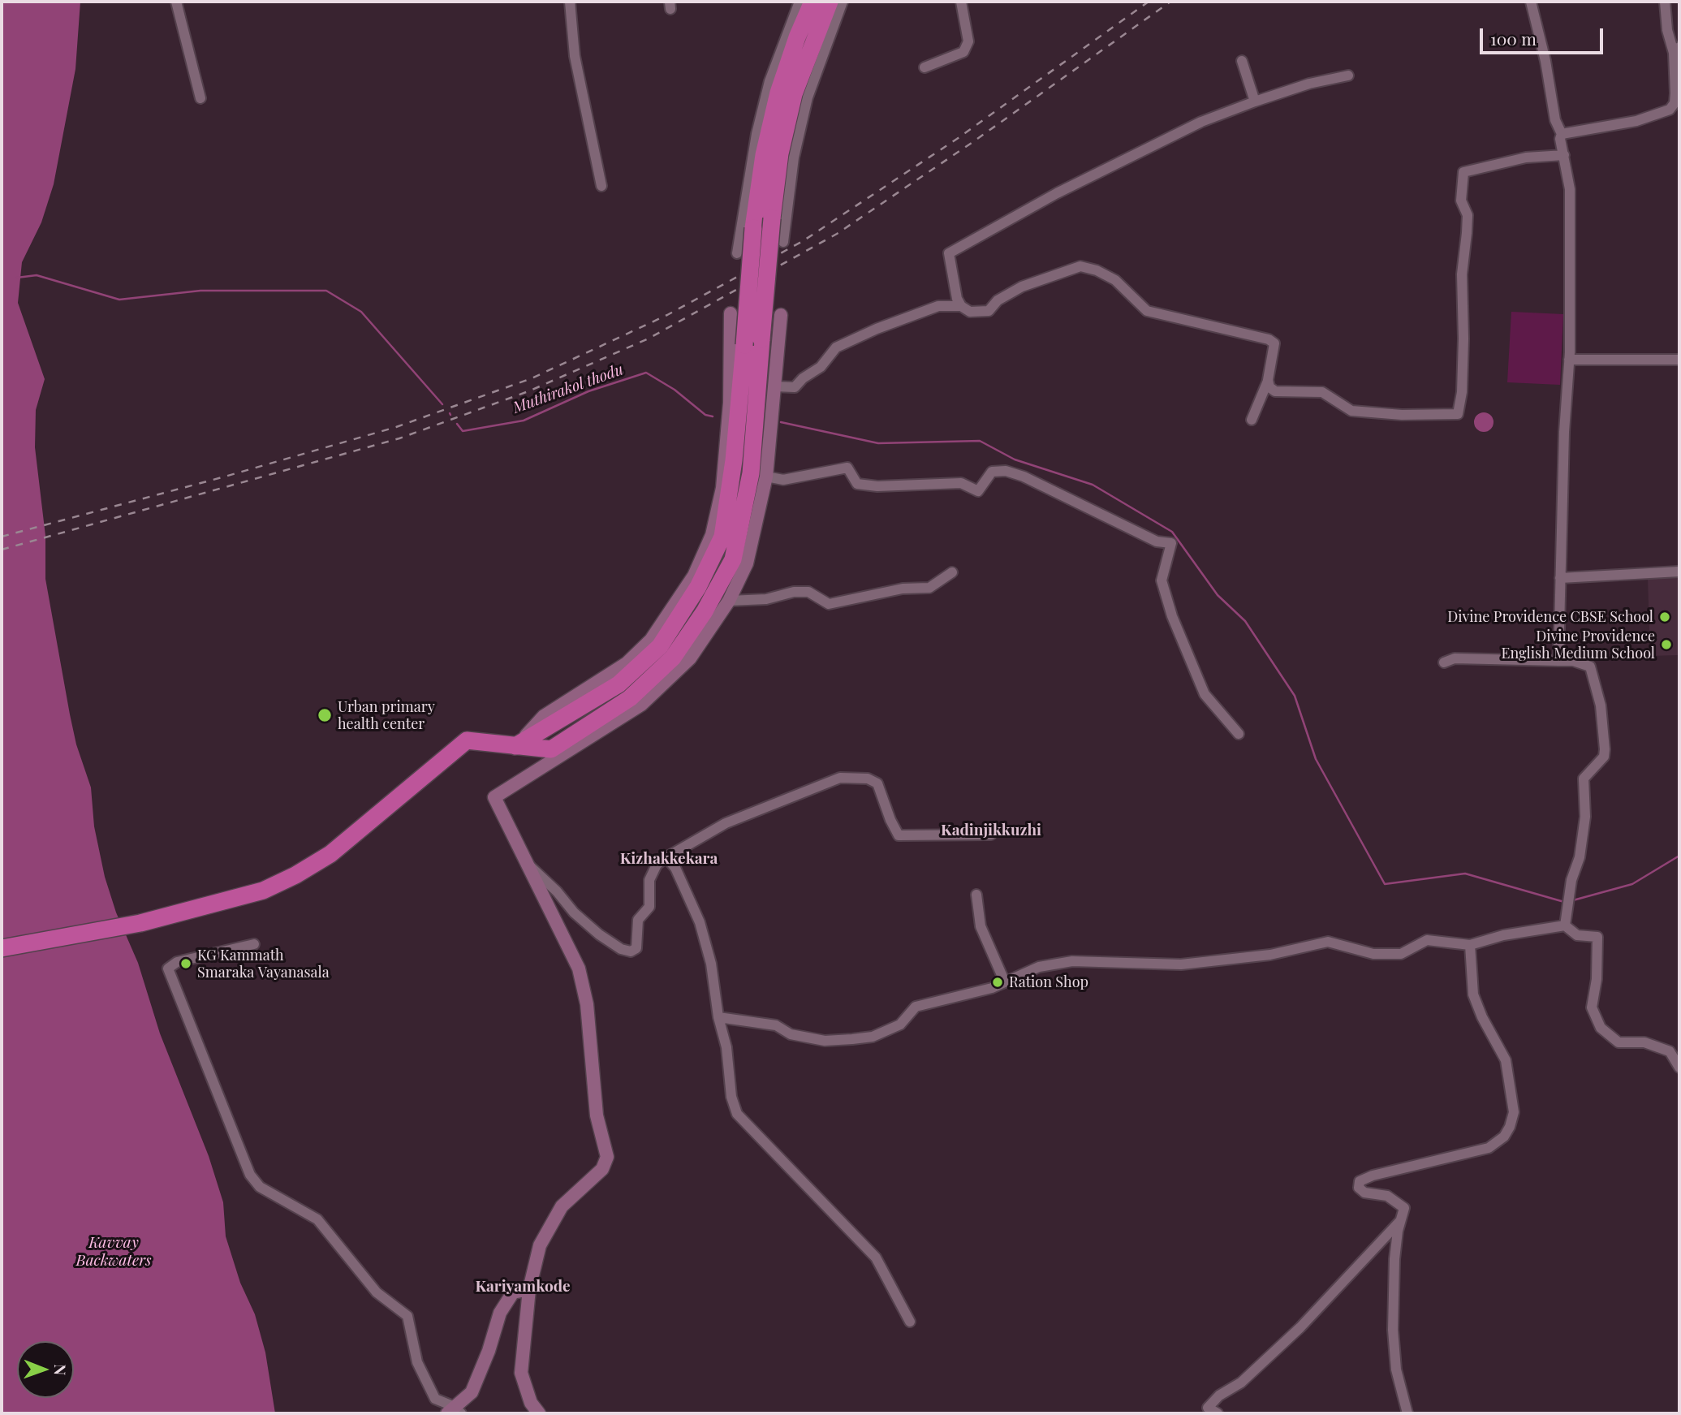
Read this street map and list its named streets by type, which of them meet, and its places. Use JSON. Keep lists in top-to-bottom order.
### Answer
{
  "districts": ["Kadinjikkuzhi", "Kizhakkekara", "Kariyamkode"],
  "water": ["Muthirakol thodu", "Kavvay Backwaters"],
  "places": [
    "Divine Providence CBSE School",
    "Divine Providence English Medium School",
    "Urban primary health center",
    "KG Kammath Smaraka Vayanasala",
    "Ration Shop"
  ],
  "scale_bar": "100 m",
  "north": "right"
}
